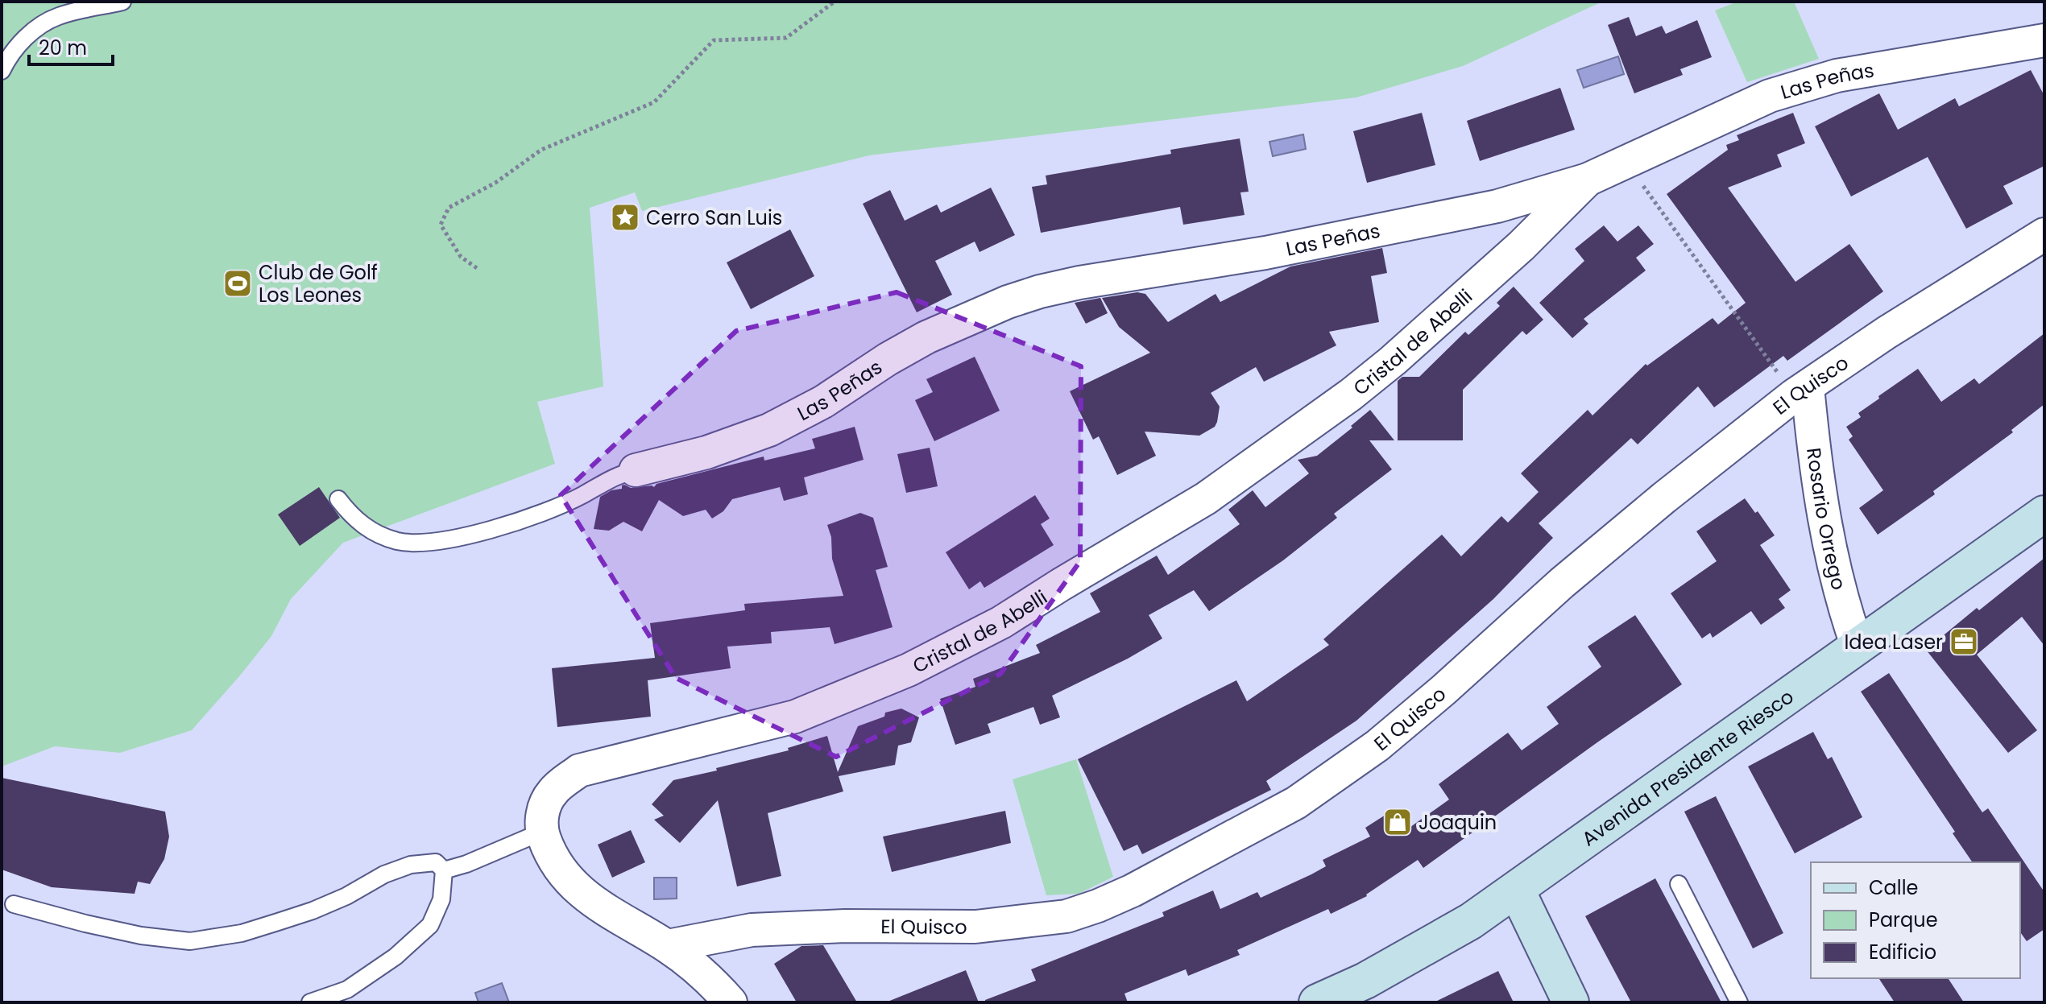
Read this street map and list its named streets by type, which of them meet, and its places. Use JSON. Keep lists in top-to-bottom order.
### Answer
{
  "streets": {
    "main road": ["Avenida Presidente Riesco"],
    "street": [
      "Las Peñas",
      "Cristal de Abelli",
      "El Quisco",
      "Rosario Orrego"
    ]
  },
  "crossings": [
    ["Las Peñas", "Cristal de Abelli"],
    ["El Quisco", "Rosario Orrego"],
    ["Rosario Orrego", "Avenida Presidente Riesco"]
  ],
  "places": {
    "place": ["Cerro San Luis"],
    "sports": ["Club de Golf Los Leones"],
    "office": ["Idea Laser"],
    "shop": ["Joaquin"]
  },
  "legend": ["Calle", "Parque", "Edificio"],
  "scale_bar": "20 m"
}
